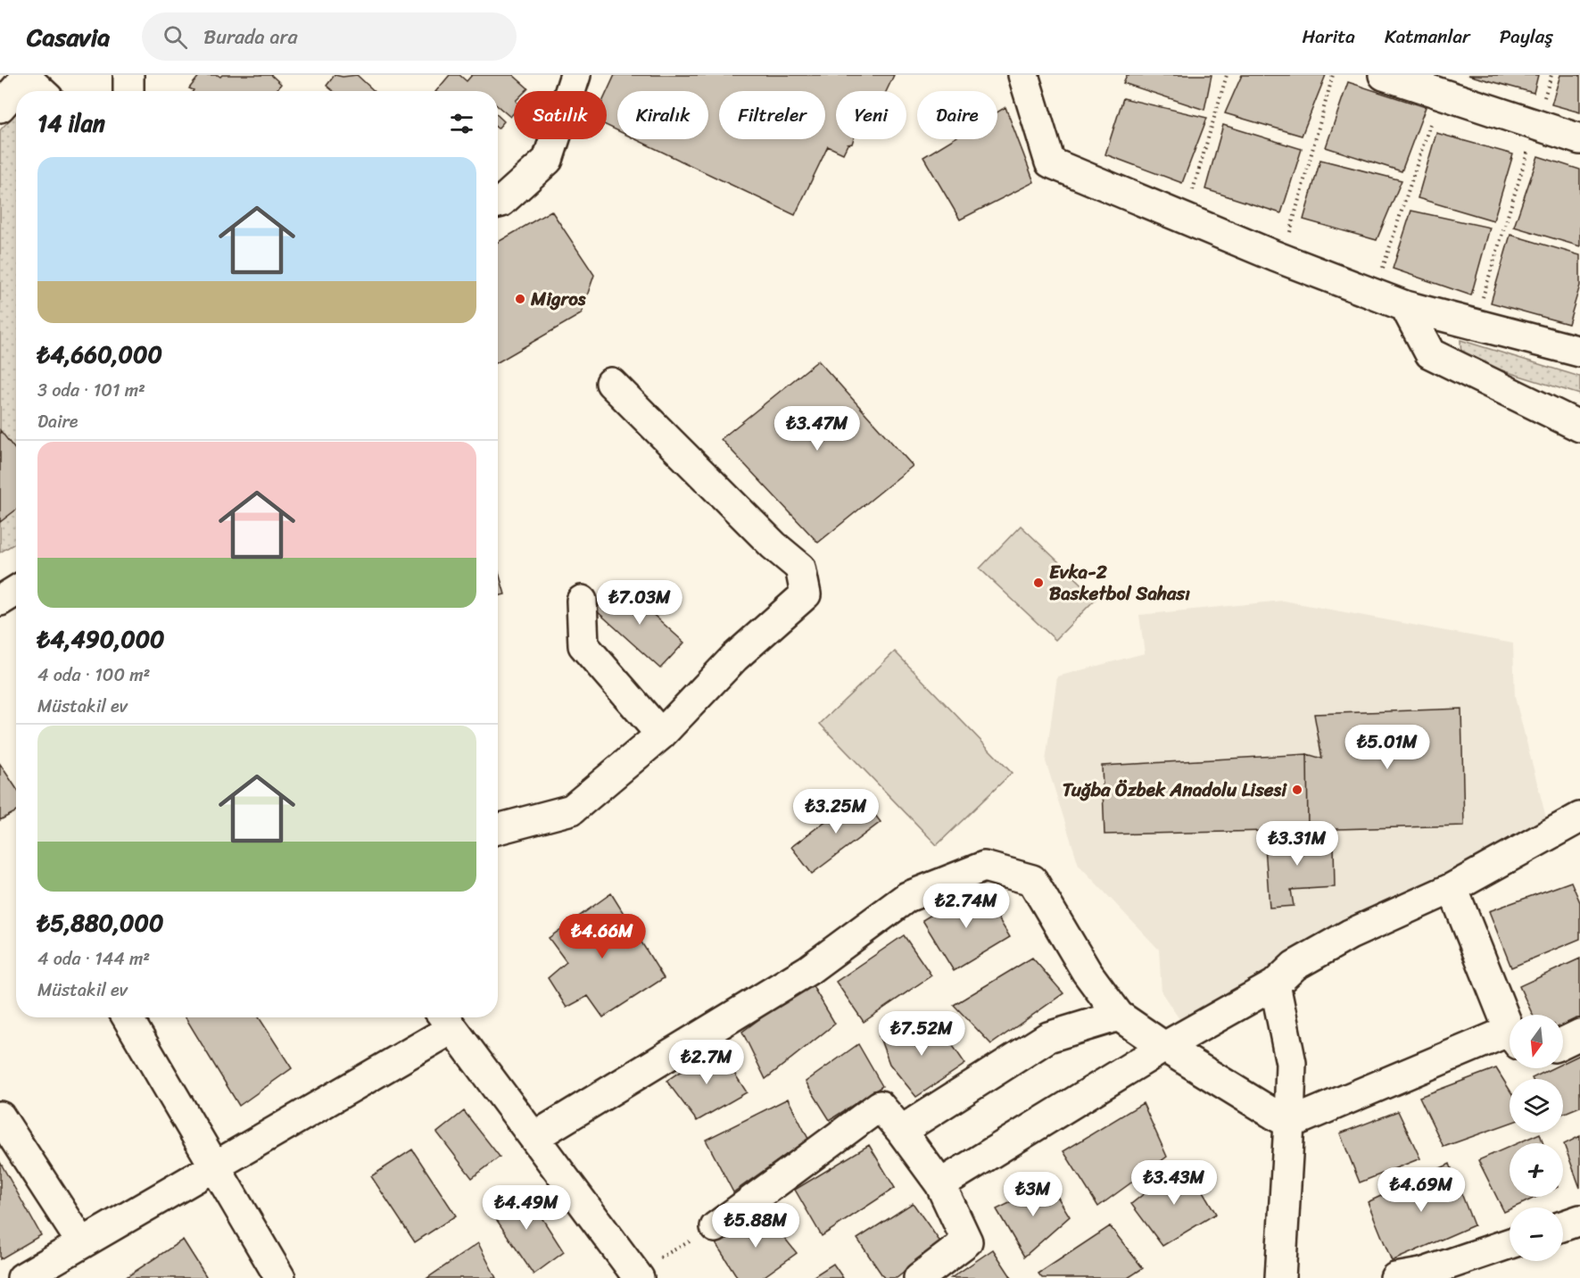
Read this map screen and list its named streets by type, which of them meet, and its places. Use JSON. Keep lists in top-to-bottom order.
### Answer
{
  "places": ["Migros", "Evka-2 Basketbol Sahası", "Tuğba Özbek Anadolu Lisesi"],
  "north": "bottom",
  "page": {
    "header": "Casavia",
    "search": "Burada ara",
    "nav": ["Harita", "Katmanlar", "Paylaş"],
    "chip": [
      "Satılık",
      "Kiralık",
      "Filtreler",
      "Yeni",
      "Daire"
    ],
    "heading": "14 ilan",
    "list": [
      {
        "name": "₺4,660,000",
        "note": "3 oda · 101 m² · Daire"
      },
      {
        "name": "₺4,490,000",
        "note": "4 oda · 100 m² · Müstakil ev"
      },
      {
        "name": "₺5,880,000",
        "note": "4 oda · 144 m² · Müstakil ev"
      }
    ],
    "price": [
      "₺3.47M",
      "₺7.03M",
      "₺5.01M",
      "₺3.25M",
      "₺3.31M",
      "₺2.74M",
      "₺4.66M",
      "₺7.52M",
      "₺2.7M",
      "₺3.43M",
      "₺4.69M",
      "₺3M",
      "₺4.49M",
      "₺5.88M"
    ],
    "map_buttons": ["+", "−"]
  }
}
